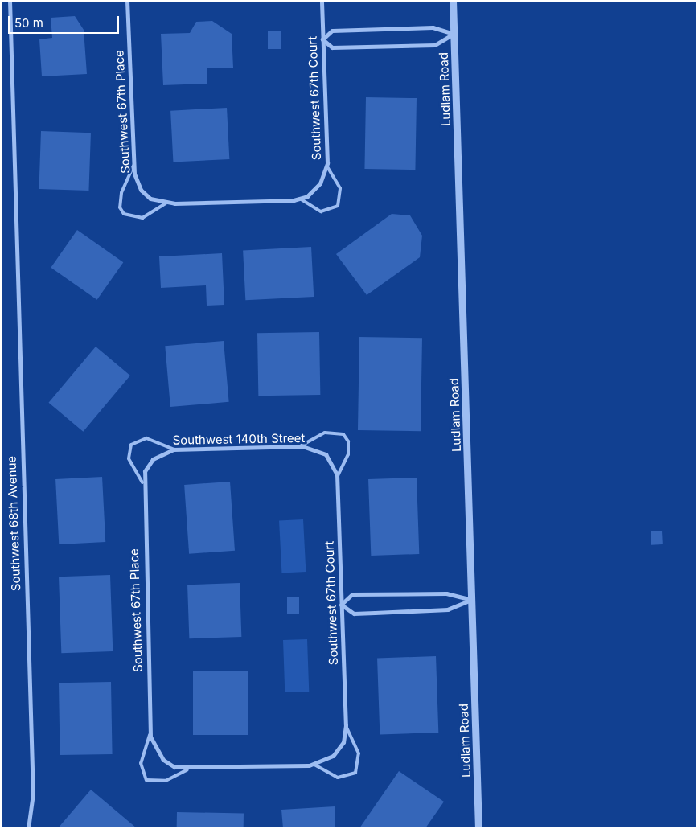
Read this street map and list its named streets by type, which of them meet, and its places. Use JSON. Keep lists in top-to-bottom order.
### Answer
{
  "streets": {
    "street": [
      "Ludlam Road",
      "Southwest 67th Court",
      "Southwest 67th Place",
      "Southwest 140th Street",
      "Southwest 68th Avenue"
    ]
  },
  "crossings": [
    ["Southwest 67th Court", "Southwest 140th Street"],
    ["Southwest 67th Place", "Southwest 140th Street"]
  ],
  "scale_bar": "50 m"
}
